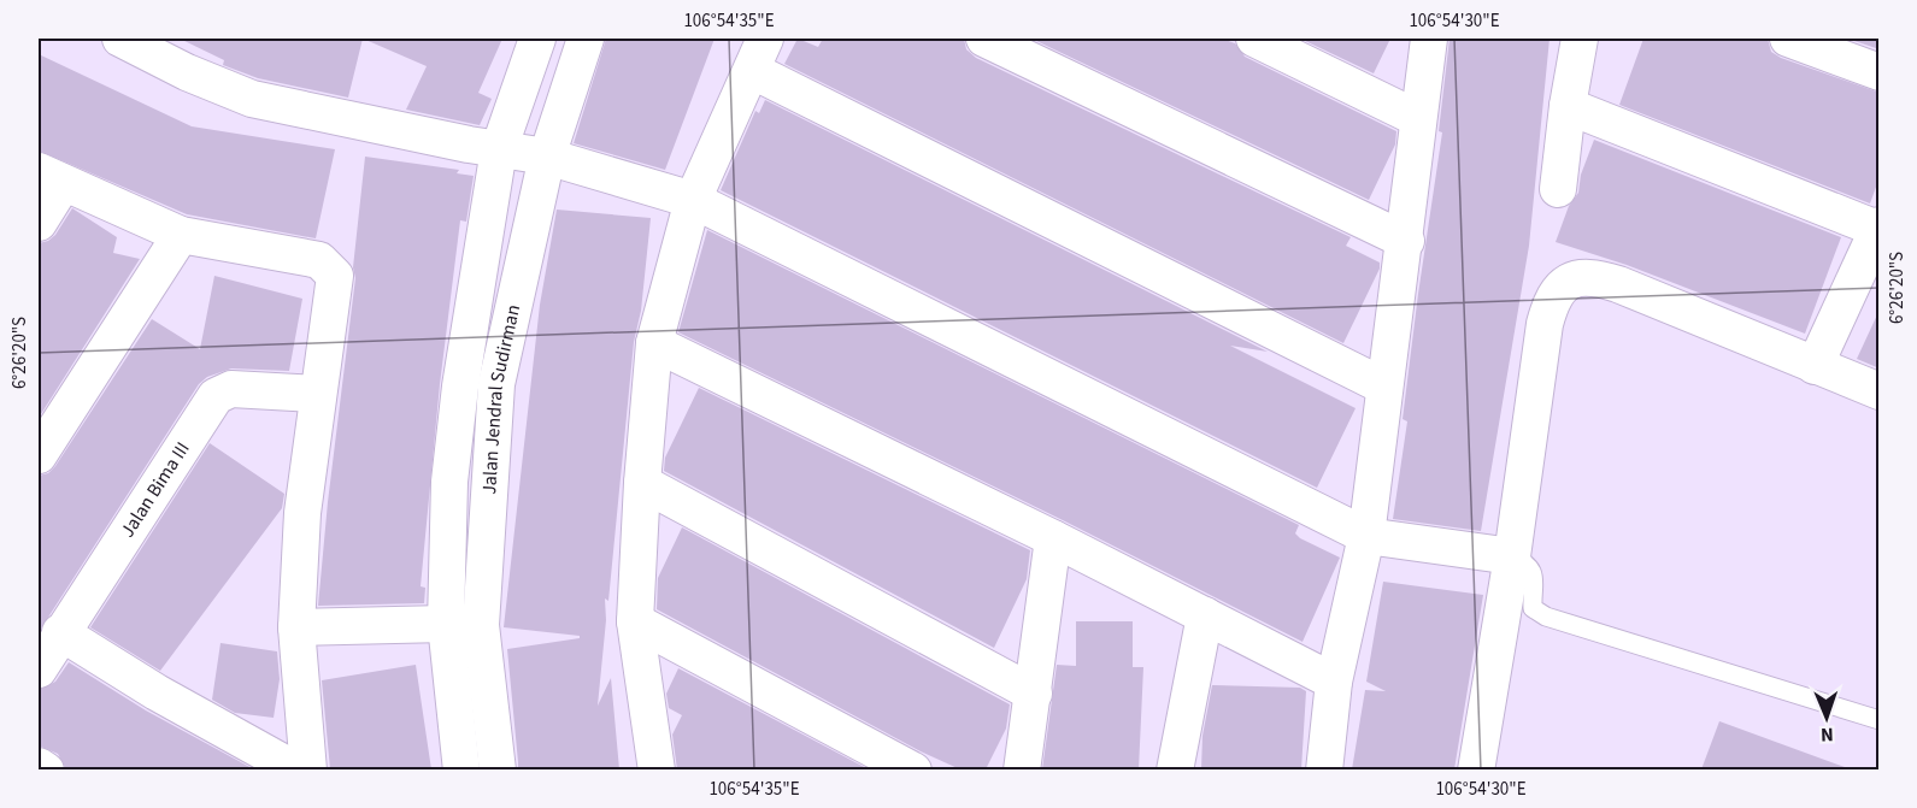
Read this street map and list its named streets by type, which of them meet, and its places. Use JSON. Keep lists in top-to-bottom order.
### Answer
{
  "streets": {
    "street": ["Jalan Jendral Sudirman", "Jalan Bima III"]
  },
  "north": "bottom",
  "coordinates": ["106°54'35\"E", "106°54'30\"E", "6°26'20\"S"]
}
